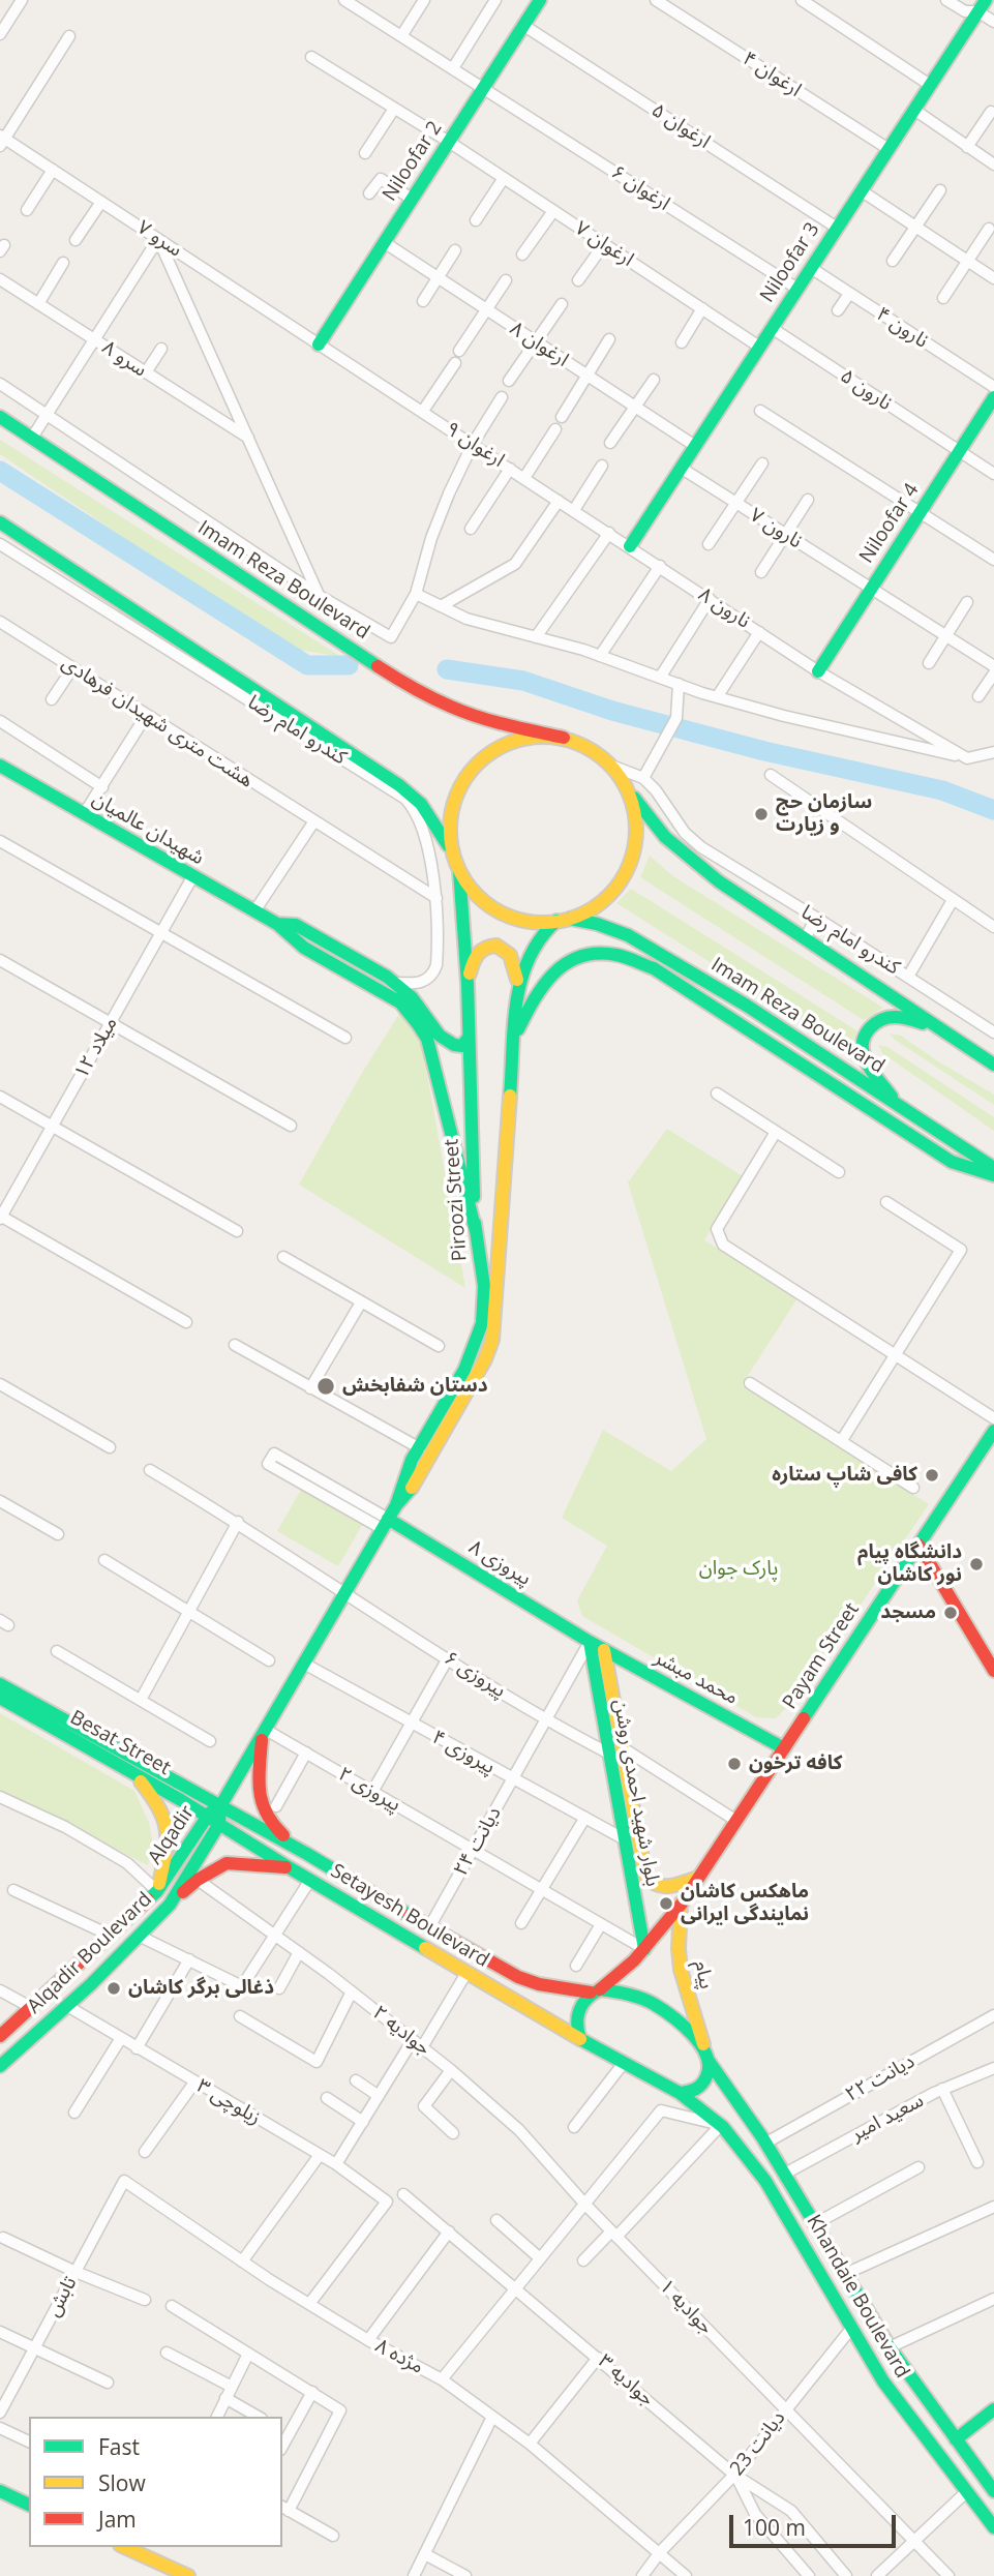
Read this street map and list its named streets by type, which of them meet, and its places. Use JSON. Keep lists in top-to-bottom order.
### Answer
{
  "streets": {
    "main road": [
      "Niloofar 2",
      "Niloofar 3",
      "Niloofar 4",
      "Imam Reza Boulevard",
      "شهیدان عالمیان",
      "Piroozi Street",
      "پیروزی ۸",
      "Payam Street",
      "محمد مبشر",
      "Besat Street",
      "بلوار شهید احمدی روشن",
      "Alqadir",
      "Setayesh Boulevard",
      "Alqadir Boulevard",
      "پیام",
      "Khandaie Boulevard"
    ],
    "street": [
      "ارغوان ۴",
      "ارغوان ۵",
      "ارغوان ۶",
      "سرو ۷",
      "ارغوان ۷",
      "نارون ۴",
      "ارغوان ۸",
      "سرو ۸",
      "نارون ۵",
      "ارغوان ۹",
      "نارون ۷",
      "نارون ۸",
      "هشت متری شهیدان فرهادی",
      "کندرو امام رضا",
      "میلاد ۱۲",
      "پیروزی ۶",
      "پیروزی ۴",
      "پیروزی ۲",
      "دیانت ۲۴",
      "جوادیه ۲",
      "دیانت ۲۲",
      "زیلوچی ۳",
      "سعید امیر",
      "تابش",
      "جوادیه ۱",
      "مژده ۸",
      "جوادیه ۳",
      "دیانت 23"
    ]
  },
  "crossings": [
    ["ارغوان ۴", "Niloofar 3"],
    ["ارغوان ۵", "Niloofar 2"],
    ["ارغوان ۵", "Niloofar 3"],
    ["Niloofar 2", "ارغوان ۶"],
    ["Niloofar 2", "سرو ۷"],
    ["Niloofar 2", "ارغوان ۷"],
    ["Niloofar 2", "ارغوان ۸"],
    ["Niloofar 2", "ارغوان ۹"],
    ["ارغوان ۶", "Niloofar 3"],
    ["سرو ۷", "ارغوان ۹"],
    ["ارغوان ۷", "Niloofar 3"],
    ["Niloofar 3", "نارون ۴"],
    ["Niloofar 3", "ارغوان ۸"],
    ["Niloofar 3", "نارون ۵"],
    ["Niloofar 3", "ارغوان ۹"],
    ["Niloofar 3", "نارون ۷"],
    ["Niloofar 3", "نارون ۸"],
    ["نارون ۵", "Niloofar 4"],
    ["ارغوان ۹", "نارون ۸"],
    ["Niloofar 4", "نارون ۷"],
    ["Niloofar 4", "نارون ۸"],
    ["Imam Reza Boulevard", "کندرو امام رضا"],
    ["Imam Reza Boulevard", "Piroozi Street"],
    ["هشت متری شهیدان فرهادی", "کندرو امام رضا"],
    ["کندرو امام رضا", "Piroozi Street"],
    ["شهیدان عالمیان", "میلاد ۱۲"],
    ["Piroozi Street", "پیروزی ۸"],
    ["Piroozi Street", "پیروزی ۶"],
    ["Piroozi Street", "Besat Street"],
    ["Piroozi Street", "پیروزی ۴"],
    ["Piroozi Street", "پیروزی ۲"],
    ["Piroozi Street", "Alqadir"],
    ["Piroozi Street", "Setayesh Boulevard"],
    ["پیروزی ۸", "محمد مبشر"],
    ["پیروزی ۸", "بلوار شهید احمدی روشن"],
    ["پیروزی ۸", "دیانت ۲۴"],
    ["Payam Street", "محمد مبشر"],
    ["Payam Street", "پیروزی ۲"],
    ["Payam Street", "بلوار شهید احمدی روشن"],
    ["Payam Street", "Setayesh Boulevard"],
    ["Payam Street", "پیام"],
    ["پیروزی ۶", "بلوار شهید احمدی روشن"],
    ["پیروزی ۶", "دیانت ۲۴"],
    ["محمد مبشر", "بلوار شهید احمدی روشن"],
    ["محمد مبشر", "دیانت ۲۴"],
    ["Besat Street", "Alqadir"],
    ["Besat Street", "Setayesh Boulevard"],
    ["Besat Street", "Alqadir Boulevard"],
    ["پیروزی ۴", "بلوار شهید احمدی روشن"],
    ["پیروزی ۴", "دیانت ۲۴"],
    ["پیروزی ۲", "بلوار شهید احمدی روشن"],
    ["پیروزی ۲", "دیانت ۲۴"],
    ["بلوار شهید احمدی روشن", "دیانت ۲۴"],
    ["Alqadir", "Setayesh Boulevard"],
    ["دیانت ۲۴", "Setayesh Boulevard"],
    ["Setayesh Boulevard", "Alqadir Boulevard"],
    ["Setayesh Boulevard", "پیام"],
    ["Setayesh Boulevard", "Khandaie Boulevard"],
    ["Alqadir Boulevard", "زیلوچی ۳"],
    ["پیام", "Khandaie Boulevard"],
    ["جوادیه ۲", "جوادیه ۱"],
    ["دیانت ۲۲", "Khandaie Boulevard"],
    ["زیلوچی ۳", "مژده ۸"],
    ["سعید امیر", "Khandaie Boulevard"],
    ["تابش", "مژده ۸"],
    ["Khandaie Boulevard", "دیانت 23"],
    ["جوادیه ۱", "دیانت 23"],
    ["مژده ۸", "دیانت 23"],
    ["جوادیه ۳", "دیانت 23"]
  ],
  "parks": ["پارک جوان"],
  "places": [
    "سازمان حج و زیارت",
    "دستان شفابخش",
    "کافی شاپ ستاره",
    "دانشگاه پیام نور کاشان",
    "مسجد",
    "کافه ترخون",
    "ماهکس کاشان نمایندگی ایرانی",
    "ذغالی برگر کاشان"
  ],
  "legend": ["Fast", "Slow", "Jam"],
  "scale_bar": "100 m"
}
